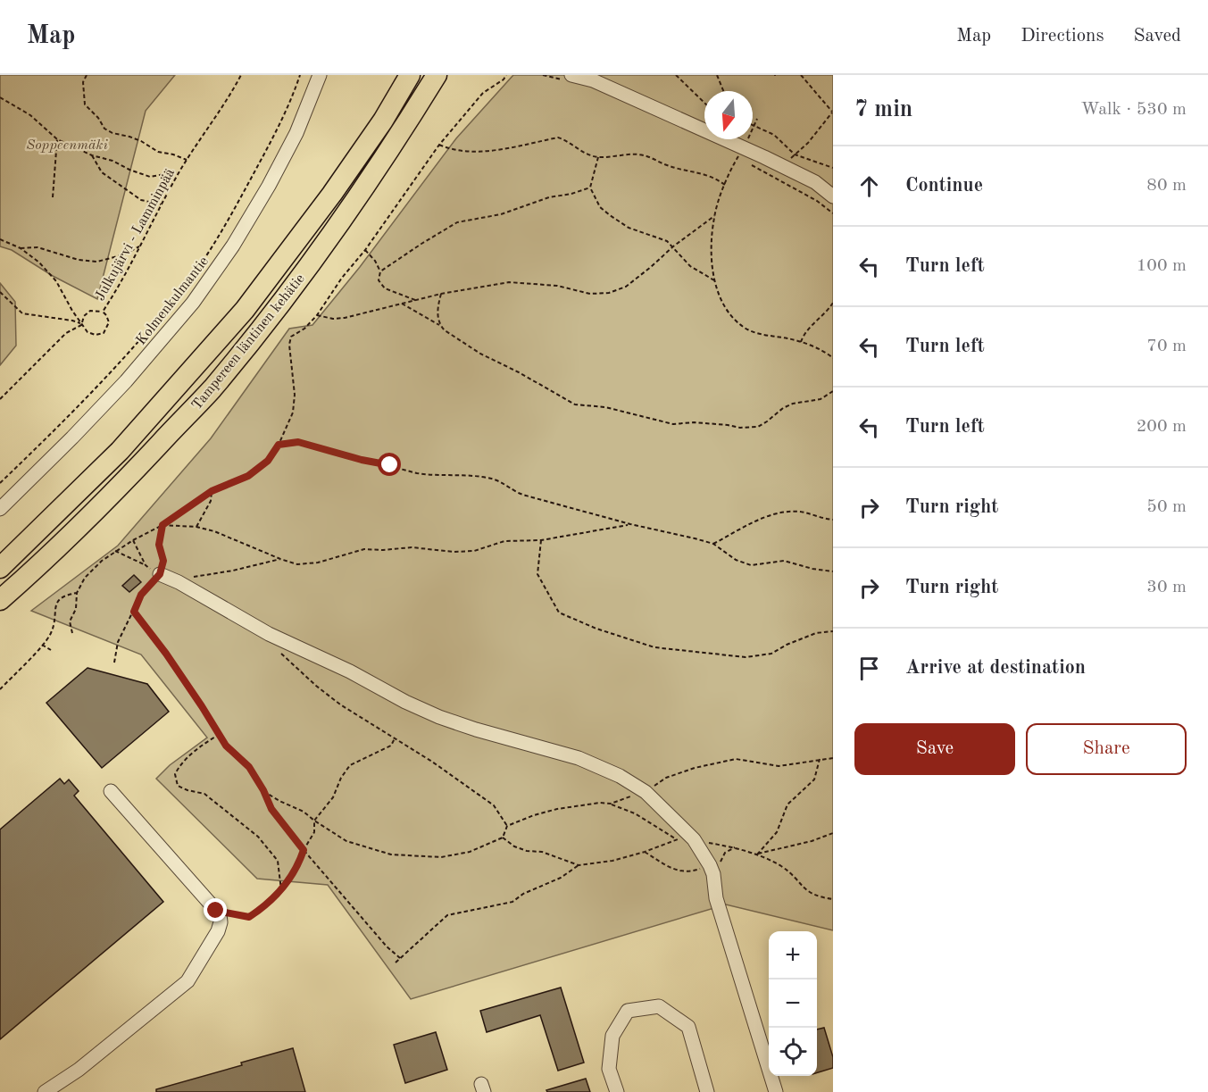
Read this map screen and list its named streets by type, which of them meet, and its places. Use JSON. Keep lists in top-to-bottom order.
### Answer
{
  "streets": {
    "highway": ["Tampereen läntinen kehätie"],
    "street": ["Kolmenkulmantie"],
    "path": ["Julkujärvi - Lamminpää"]
  },
  "parks": ["Soppeenmäki"],
  "north": "bottom",
  "page": {
    "header": "Map",
    "nav": ["Map", "Directions", "Saved"],
    "heading": ["7 min", "Walk · 530 m"],
    "list": [
      ["Continue", "80 m"],
      ["Turn left", "100 m"],
      ["Turn left", "70 m"],
      ["Turn left", "200 m"],
      ["Turn right", "50 m"],
      ["Turn right", "30 m"],
      "Arrive at destination"
    ],
    "buttons": ["Save", "Share"],
    "map_buttons": ["+", "−"]
  }
}
